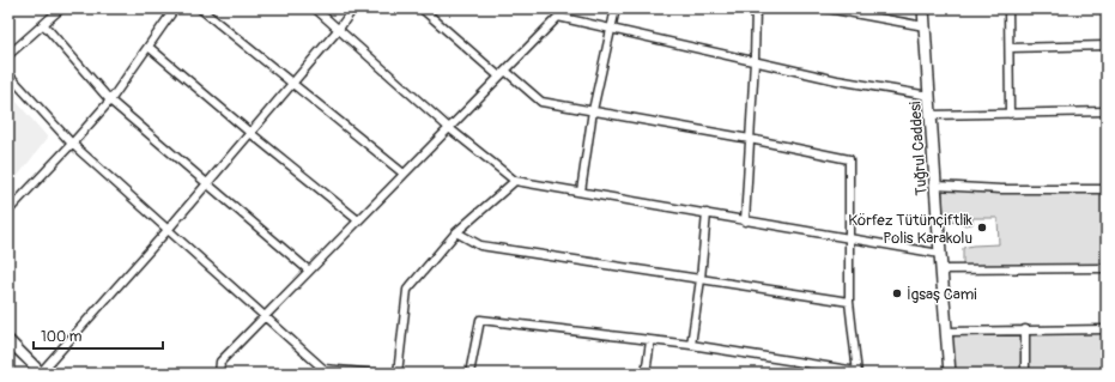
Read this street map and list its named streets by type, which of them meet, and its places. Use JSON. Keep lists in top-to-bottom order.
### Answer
{
  "streets": {
    "main road": ["Tuğrul Caddesi"]
  },
  "places": ["Körfez Tütünçiftlik Polis Karakolu", "İgsaş Cami"],
  "scale_bar": "100 m"
}
